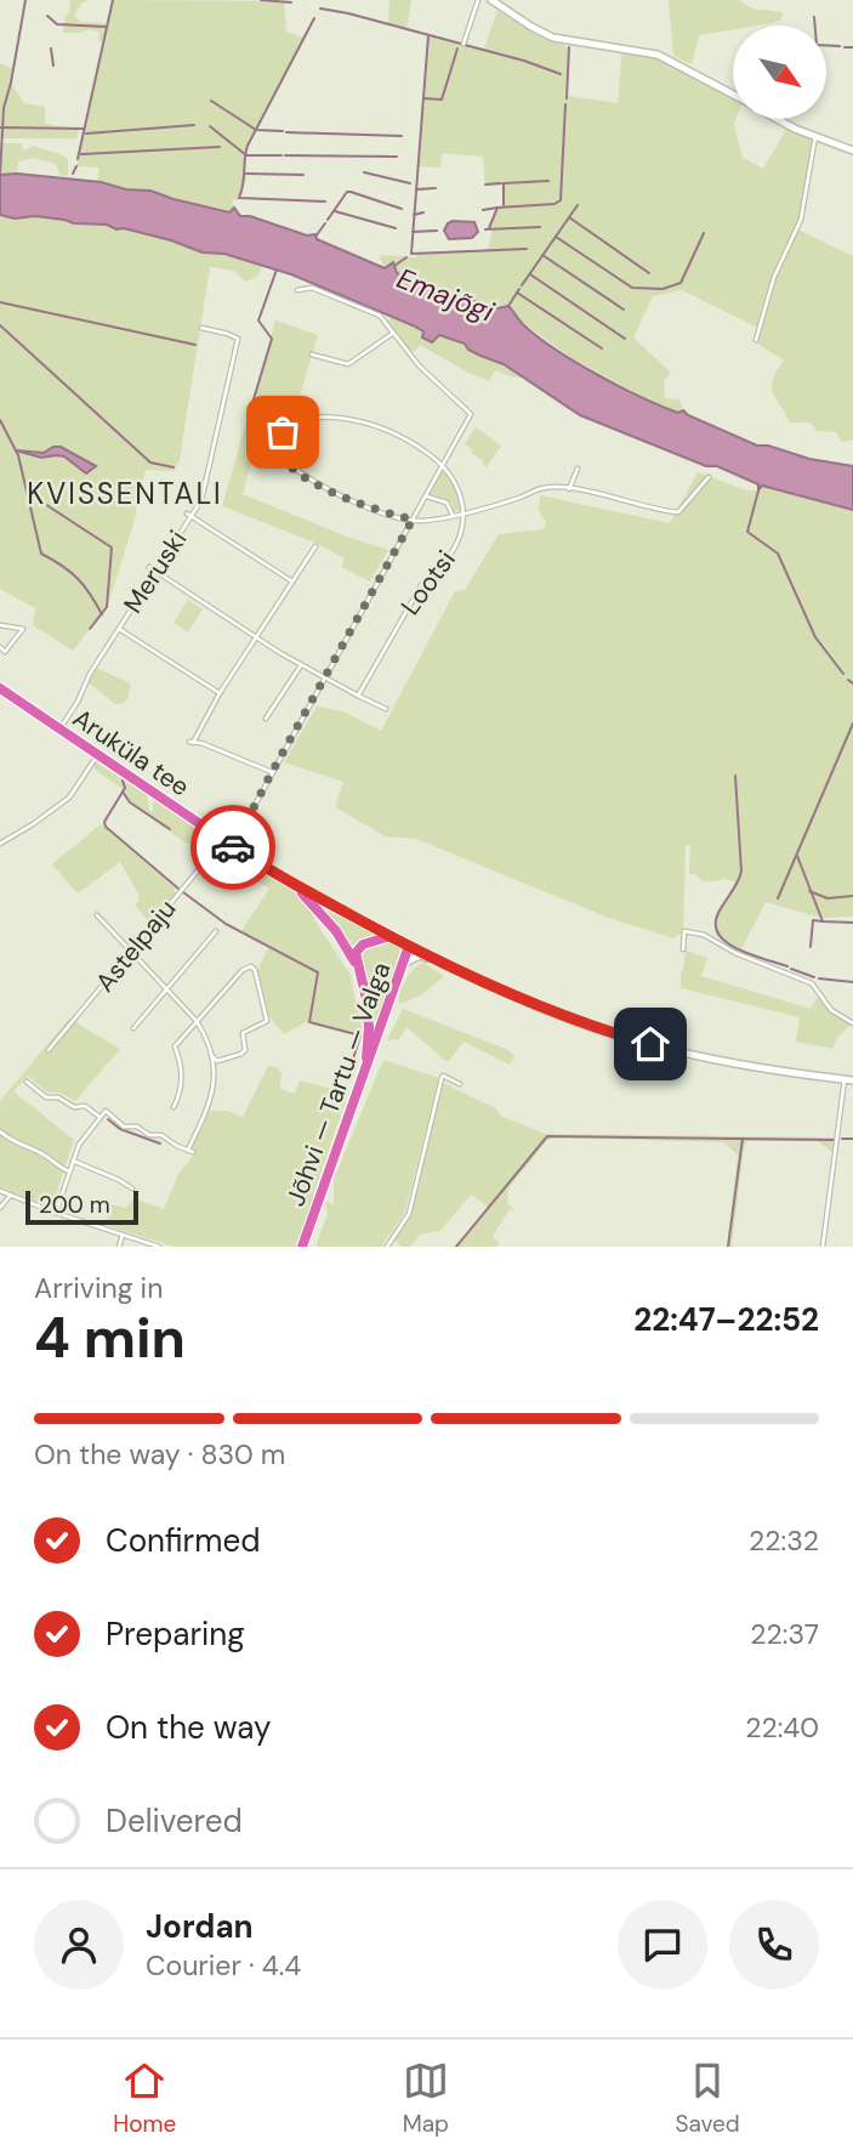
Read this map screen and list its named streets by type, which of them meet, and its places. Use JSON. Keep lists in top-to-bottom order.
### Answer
{
  "streets": {
    "highway": ["Aruküla tee", "Jõhvi — Tartu — Valga"],
    "street": ["Meruski", "Lootsi", "Astelpaju"]
  },
  "crossings": [
    ["Meruski", "Aruküla tee"],
    ["Aruküla tee", "Astelpaju"],
    ["Aruküla tee", "Jõhvi — Tartu — Valga"],
    ["Astelpaju", "Jõhvi — Tartu — Valga"]
  ],
  "districts": ["KVISSENTALI"],
  "water": ["Emajõgi"],
  "scale_bar": "200 m",
  "north": "bottom right",
  "page": {
    "scale": "200 m",
    "heading": ["4 min", "Arriving in", "22:47–22:52"],
    "panel": ["Jordan", "Courier · 4.4"],
    "bar": "On the way · 830 m",
    "list": [
      ["Confirmed", "22:32"],
      ["Preparing", "22:37"],
      ["On the way", "22:40"],
      "Delivered"
    ],
    "tabs": ["Home", "Map", "Saved"]
  }
}
